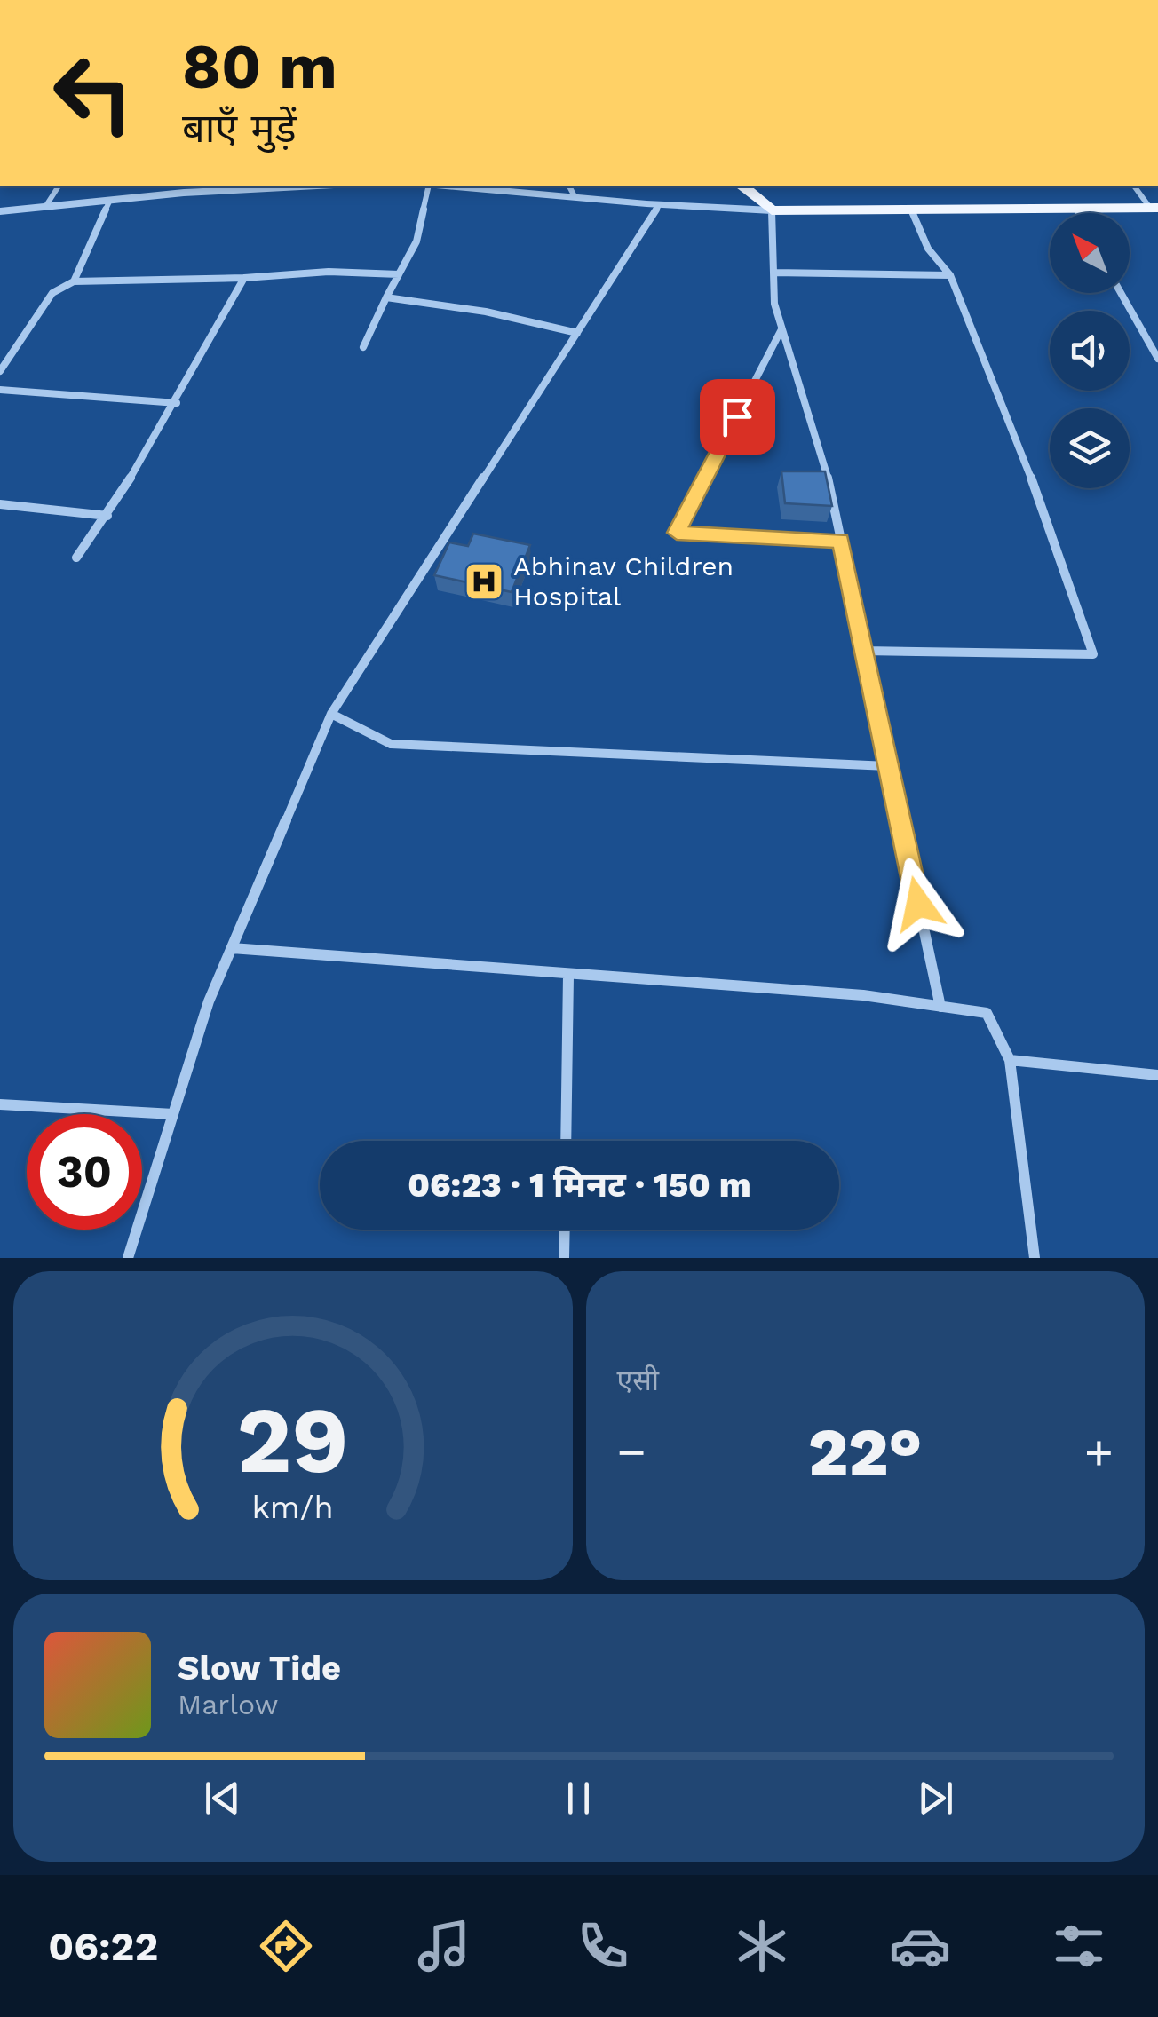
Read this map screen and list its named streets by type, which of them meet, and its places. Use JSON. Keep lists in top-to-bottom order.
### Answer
{
  "places": {
    "hospital": ["Abhinav Children Hospital"]
  },
  "north": "top left",
  "page": {
    "turn": ["80 m", "बाएँ मुड़ें"],
    "limit": "30",
    "trip": "06:23 · 1 मिनट · 150 m",
    "tile": "एसी",
    "heat": ["−", "22°", "+"],
    "song": ["Slow Tide", "Marlow"],
    "tabs": "06:22",
    "gauge": ["29", "km/h"]
  }
}
